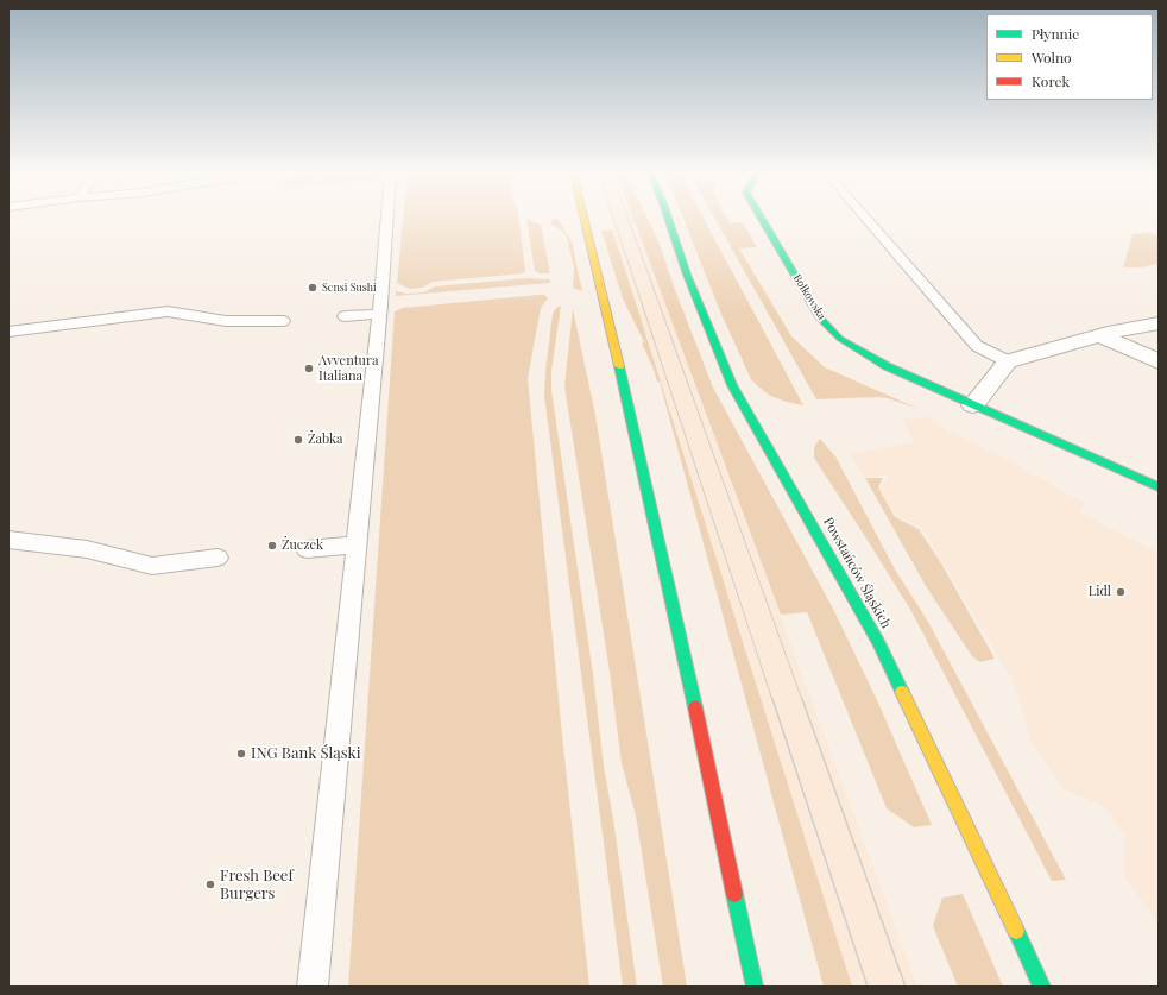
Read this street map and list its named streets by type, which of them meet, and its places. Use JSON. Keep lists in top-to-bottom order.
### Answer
{
  "streets": {
    "main road": ["Bolkowska", "Powstańców Śląskich"]
  },
  "places": [
    "Sensi Sushi",
    "Avventura Italiana",
    "Żabka",
    "Żuczek",
    "Lidl",
    "ING Bank Śląski",
    "Fresh Beef Burgers"
  ],
  "legend": ["Płynnie", "Wolno", "Korek"]
}
